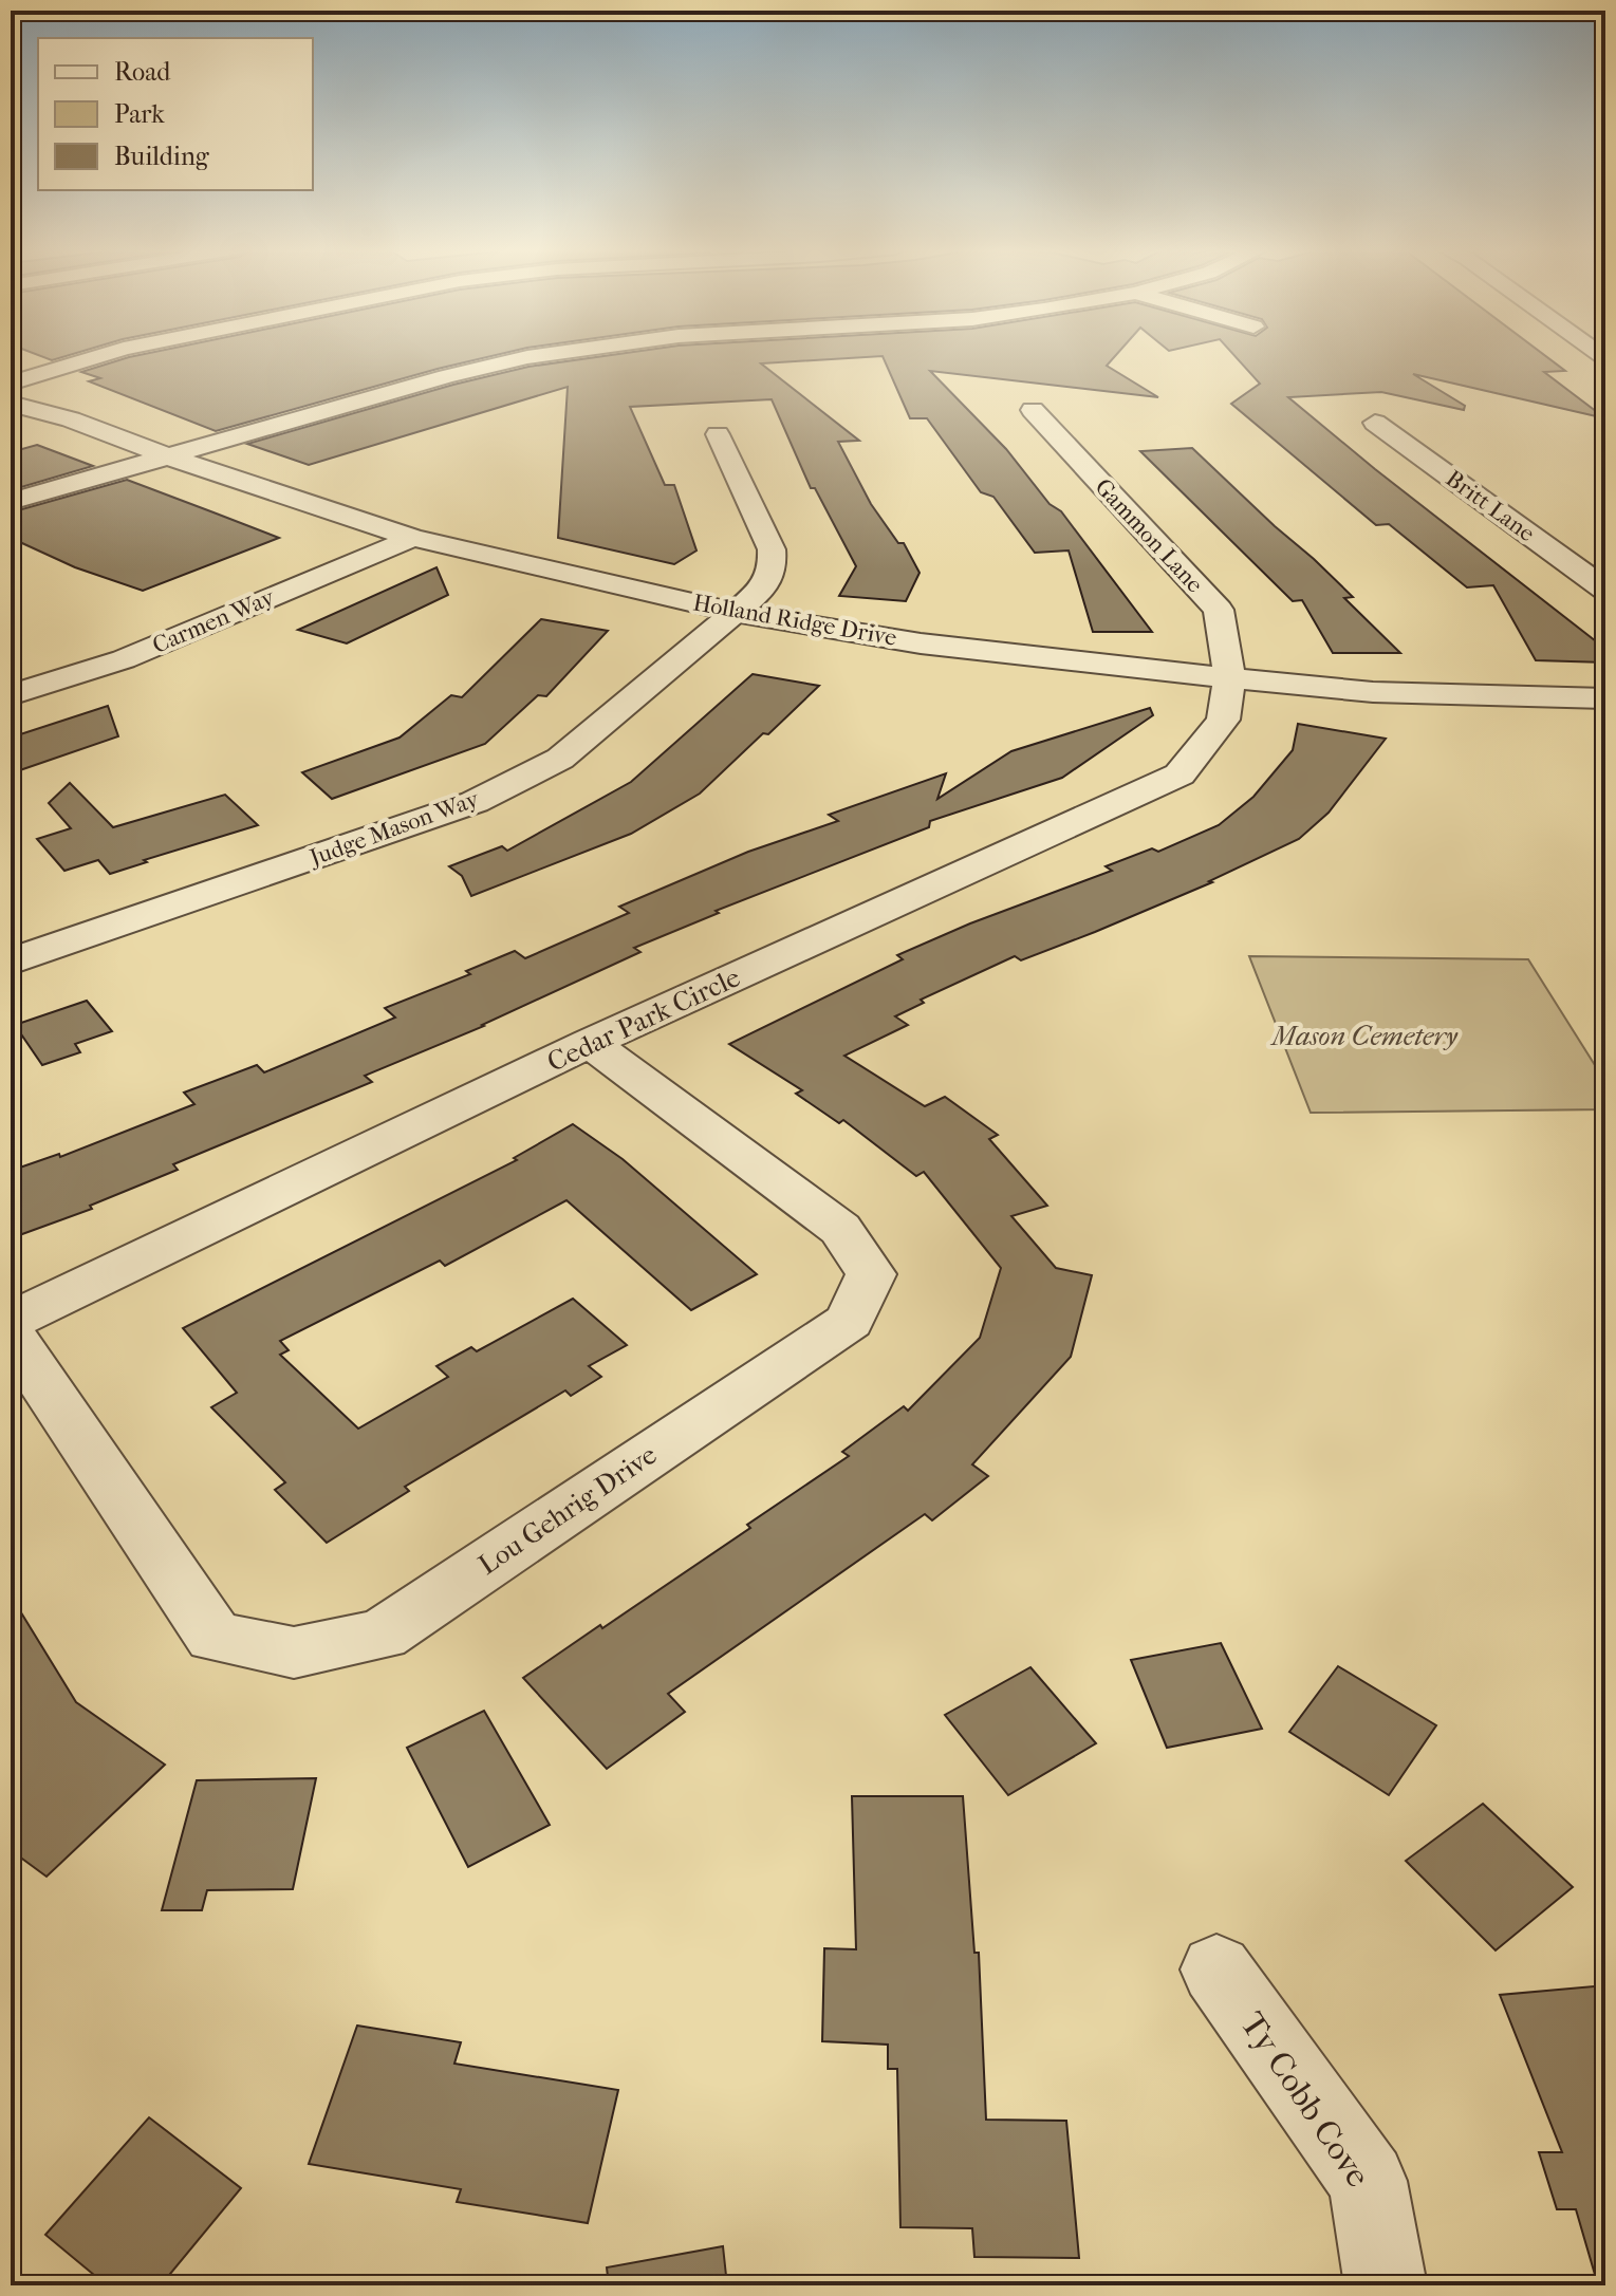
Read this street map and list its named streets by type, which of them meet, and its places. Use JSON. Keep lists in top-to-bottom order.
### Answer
{
  "streets": {
    "street": [
      "Britt Lane",
      "Gammon Lane",
      "Holland Ridge Drive",
      "Carmen Way",
      "Judge Mason Way",
      "Cedar Park Circle",
      "Lou Gehrig Drive",
      "Ty Cobb Cove"
    ]
  },
  "crossings": [
    ["Gammon Lane", "Holland Ridge Drive"],
    ["Gammon Lane", "Cedar Park Circle"],
    ["Holland Ridge Drive", "Carmen Way"],
    ["Holland Ridge Drive", "Judge Mason Way"],
    ["Holland Ridge Drive", "Cedar Park Circle"],
    ["Cedar Park Circle", "Lou Gehrig Drive"]
  ],
  "parks": ["Mason Cemetery"],
  "legend": ["Road", "Park", "Building"]
}
